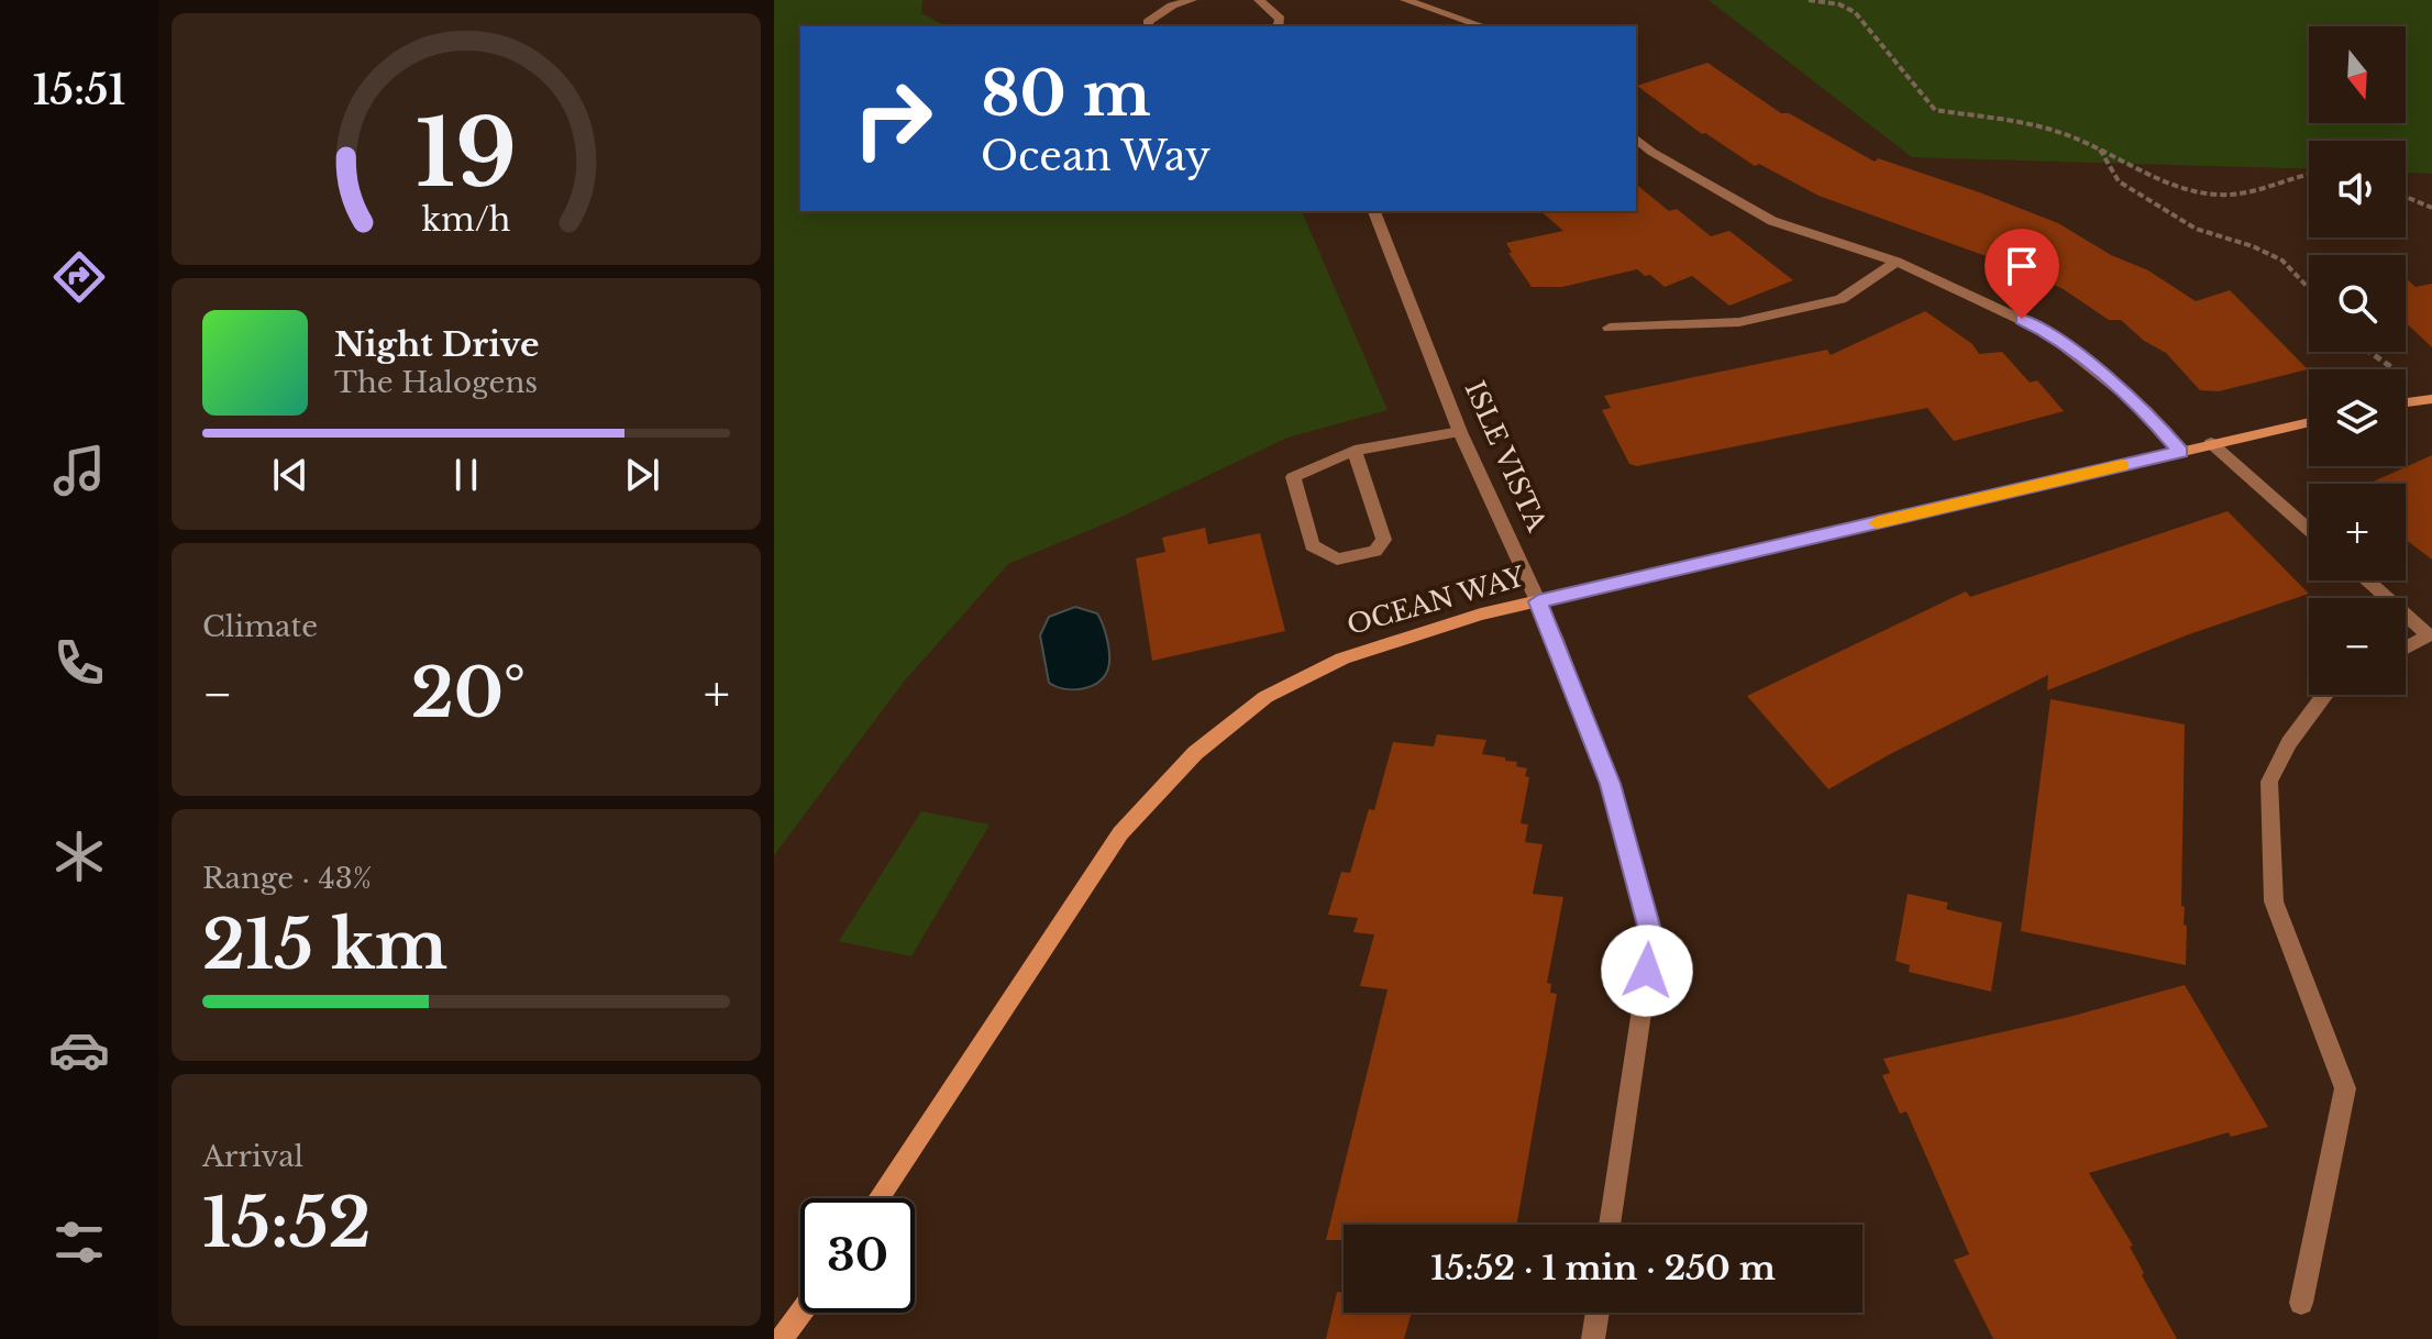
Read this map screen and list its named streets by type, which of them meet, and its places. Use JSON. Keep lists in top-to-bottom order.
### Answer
{
  "streets": {
    "street": ["ISLE VISTA", "OCEAN WAY"]
  },
  "crossings": [
    ["ISLE VISTA", "OCEAN WAY"]
  ],
  "north": "bottom",
  "page": {
    "tabs": "15:51",
    "map_buttons": ["+", "−"],
    "turn": ["80 m", "Ocean Way"],
    "song": ["Night Drive", "The Halogens"],
    "tile": [
      "Climate",
      ["Range · 43%", "215 km"],
      ["Arrival", "15:52"]
    ],
    "heat": ["−", "20°", "+"],
    "limit": "30",
    "trip": "15:52 · 1 min · 250 m",
    "gauge": ["19", "km/h"]
  }
}
